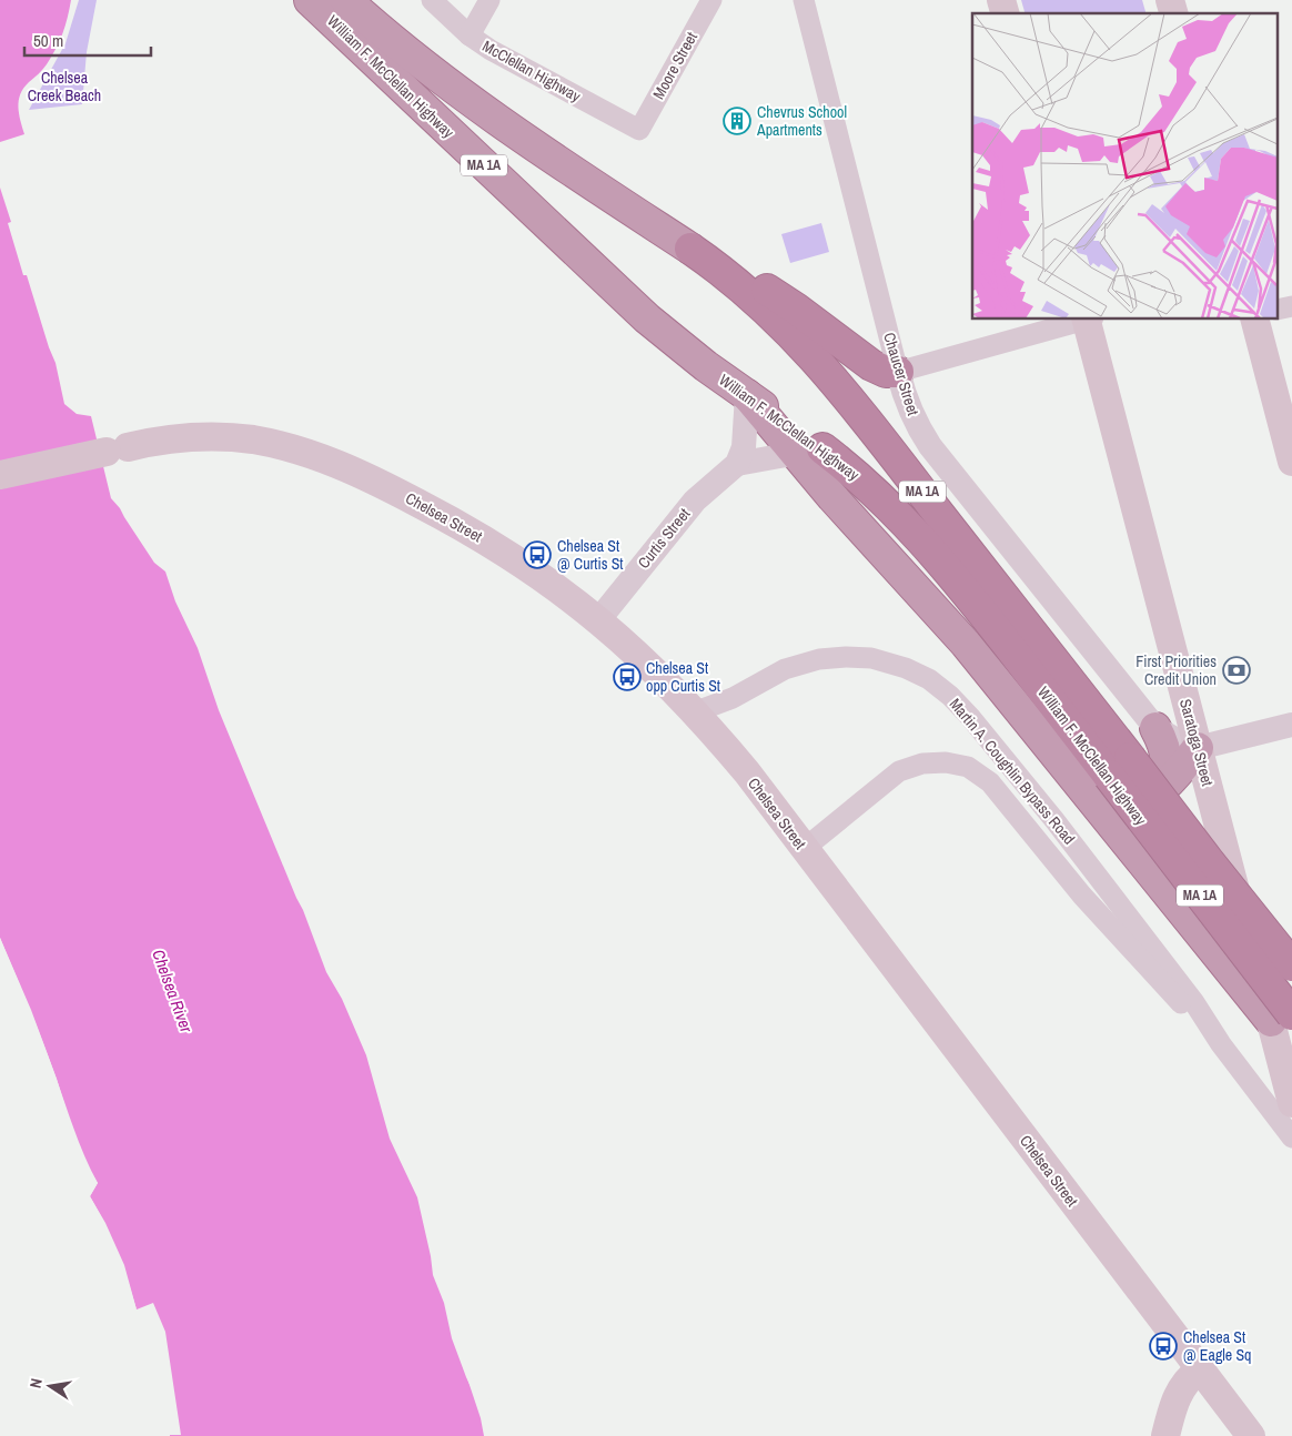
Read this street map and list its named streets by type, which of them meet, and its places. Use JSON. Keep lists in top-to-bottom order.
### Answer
{
  "streets": {
    "highway": ["William F. McClellan Highway", "MA 1A"],
    "main road": ["Chelsea Street", "Saratoga Street"],
    "street": [
      "Moore Street",
      "McClellan Highway",
      "Chaucer Street",
      "Curtis Street",
      "Martin A. Coughlin Bypass Road"
    ]
  },
  "crossings": [
    ["Moore Street", "McClellan Highway"],
    ["William F. McClellan Highway", "Curtis Street"],
    ["William F. McClellan Highway", "Saratoga Street"],
    ["Chaucer Street", "Saratoga Street"],
    ["Chelsea Street", "Curtis Street"],
    ["Chelsea Street", "Martin A. Coughlin Bypass Road"]
  ],
  "water": ["Chelsea River"],
  "parks": ["Chelsea Creek Beach"],
  "places": {
    "building": ["Chevrus School Apartments"],
    "bus stop": ["Chelsea St @ Curtis St", "Chelsea St opp Curtis St", "Chelsea St @ Eagle Sq"],
    "bank": ["First Priorities Credit Union"]
  },
  "scale_bar": "50 m",
  "north": "left"
}
